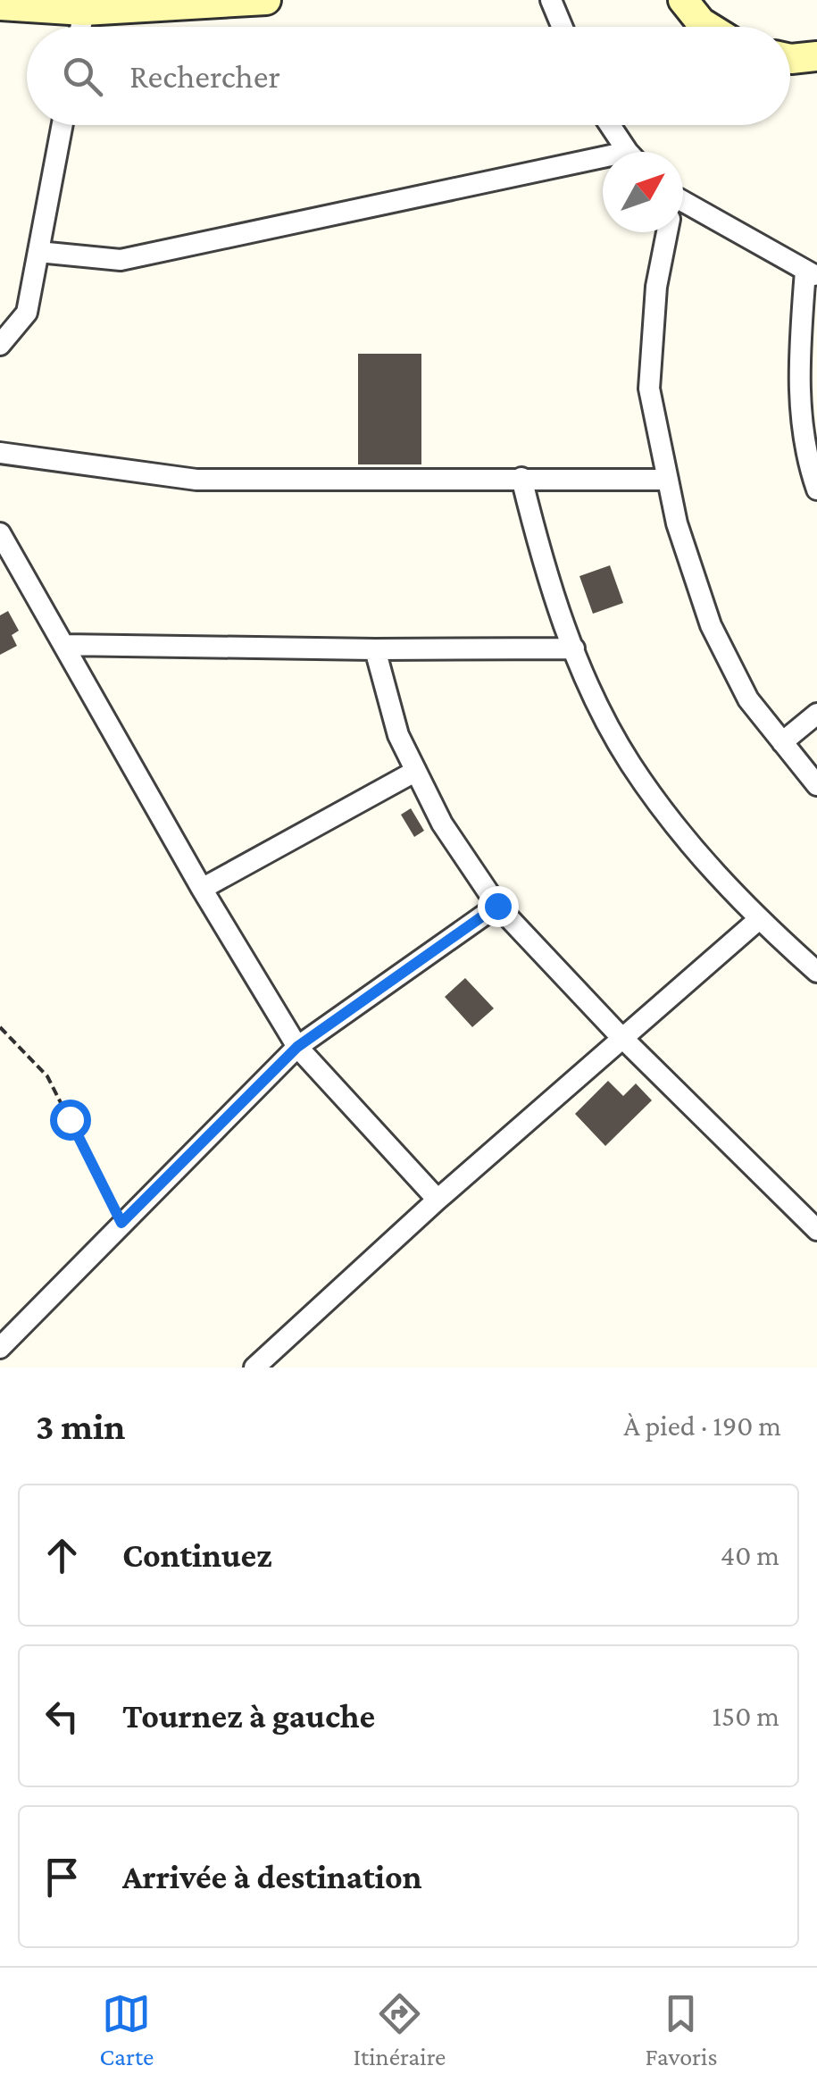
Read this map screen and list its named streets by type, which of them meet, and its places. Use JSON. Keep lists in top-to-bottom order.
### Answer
{
  "north": "top right",
  "page": {
    "search": "Rechercher",
    "heading": ["3 min", "À pied · 190 m"],
    "list": [
      ["Continuez", "40 m"],
      ["Tournez à gauche", "150 m"],
      "Arrivée à destination"
    ],
    "nav": ["Carte", "Itinéraire", "Favoris"]
  }
}
